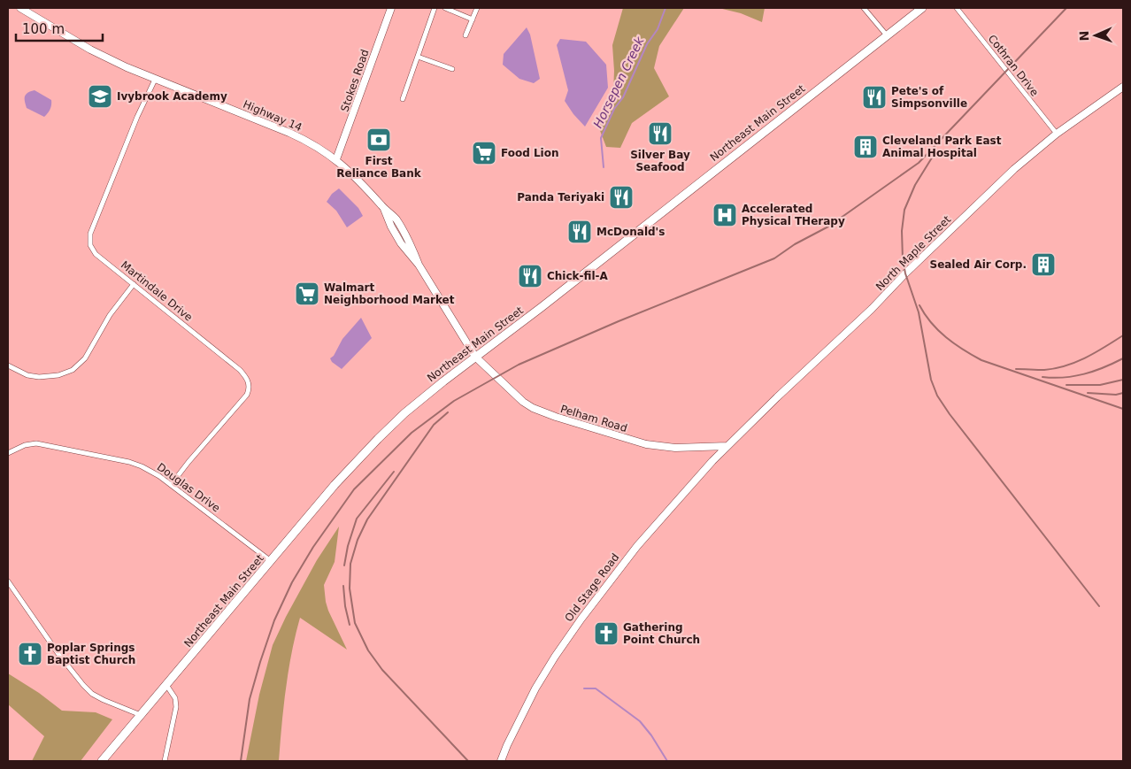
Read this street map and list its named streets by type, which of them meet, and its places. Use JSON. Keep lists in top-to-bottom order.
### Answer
{
  "streets": {
    "main road": ["Northeast Main Street"],
    "street": [
      "Cothran Drive",
      "Stokes Road",
      "Highway 14",
      "North Maple Street",
      "Martindale Drive",
      "Pelham Road",
      "Douglas Drive",
      "Old Stage Road"
    ]
  },
  "crossings": [
    ["Cothran Drive", "North Maple Street"],
    ["Stokes Road", "Highway 14"],
    ["Highway 14", "Northeast Main Street"],
    ["Highway 14", "Martindale Drive"],
    ["Highway 14", "Pelham Road"],
    ["Northeast Main Street", "Pelham Road"],
    ["Northeast Main Street", "Douglas Drive"],
    ["North Maple Street", "Pelham Road"],
    ["North Maple Street", "Old Stage Road"],
    ["Martindale Drive", "Douglas Drive"],
    ["Pelham Road", "Old Stage Road"]
  ],
  "water": ["Horsepen Creek"],
  "places": {
    "school or university": ["Ivybrook Academy"],
    "restaurant": [
      "Pete's of Simpsonville",
      "Silver Bay Seafood",
      "Panda Teriyaki",
      "McDonald's",
      "Chick-fil-A"
    ],
    "bank": ["First Reliance Bank"],
    "building": ["Cleveland Park East Animal Hospital", "Sealed Air Corp."],
    "supermarket": ["Food Lion", "Walmart Neighborhood Market"],
    "hospital": ["Accelerated Physical THerapy"],
    "church": ["Gathering Point Church", "Poplar Springs Baptist Church"]
  },
  "scale_bar": "100 m",
  "north": "left"
}
